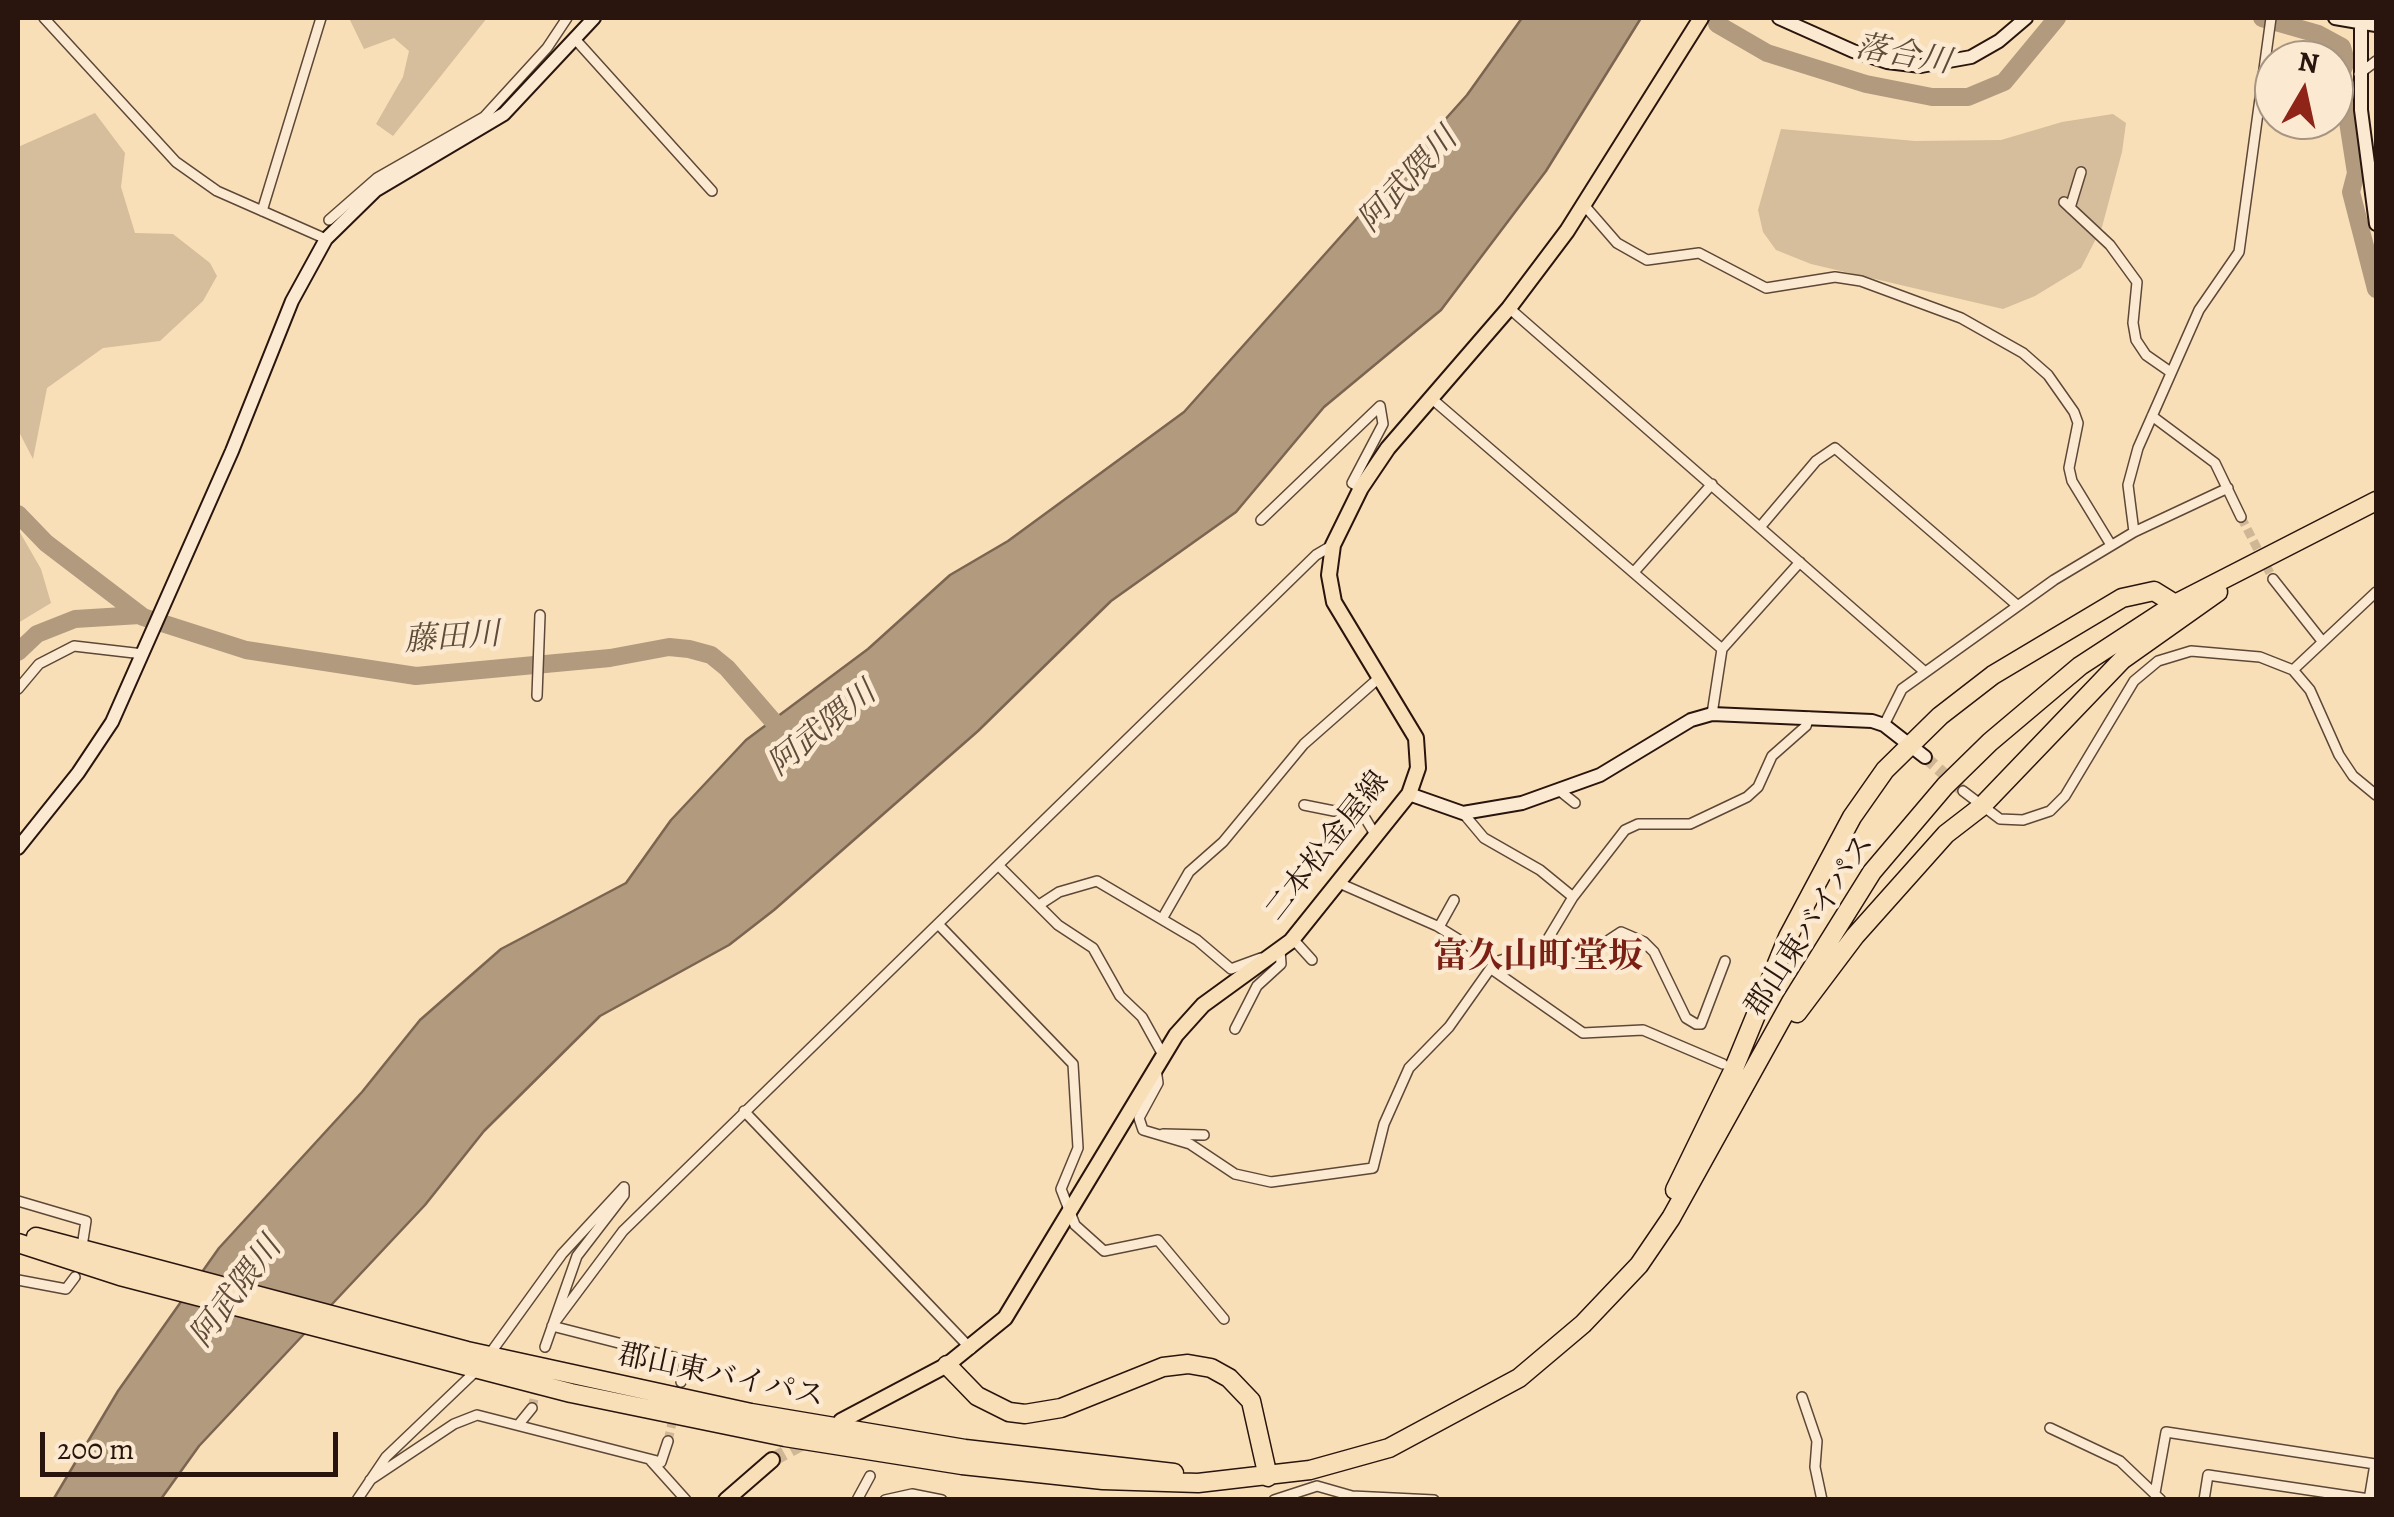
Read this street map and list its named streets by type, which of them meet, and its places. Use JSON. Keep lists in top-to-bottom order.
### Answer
{
  "streets": {
    "highway": ["郡山東バイパス"],
    "main road": ["二本松金屋線"]
  },
  "districts": ["富久山町堂坂"],
  "water": ["落合川", "阿武隈川", "藤田川"],
  "scale_bar": "200 m",
  "north": "top"
}
